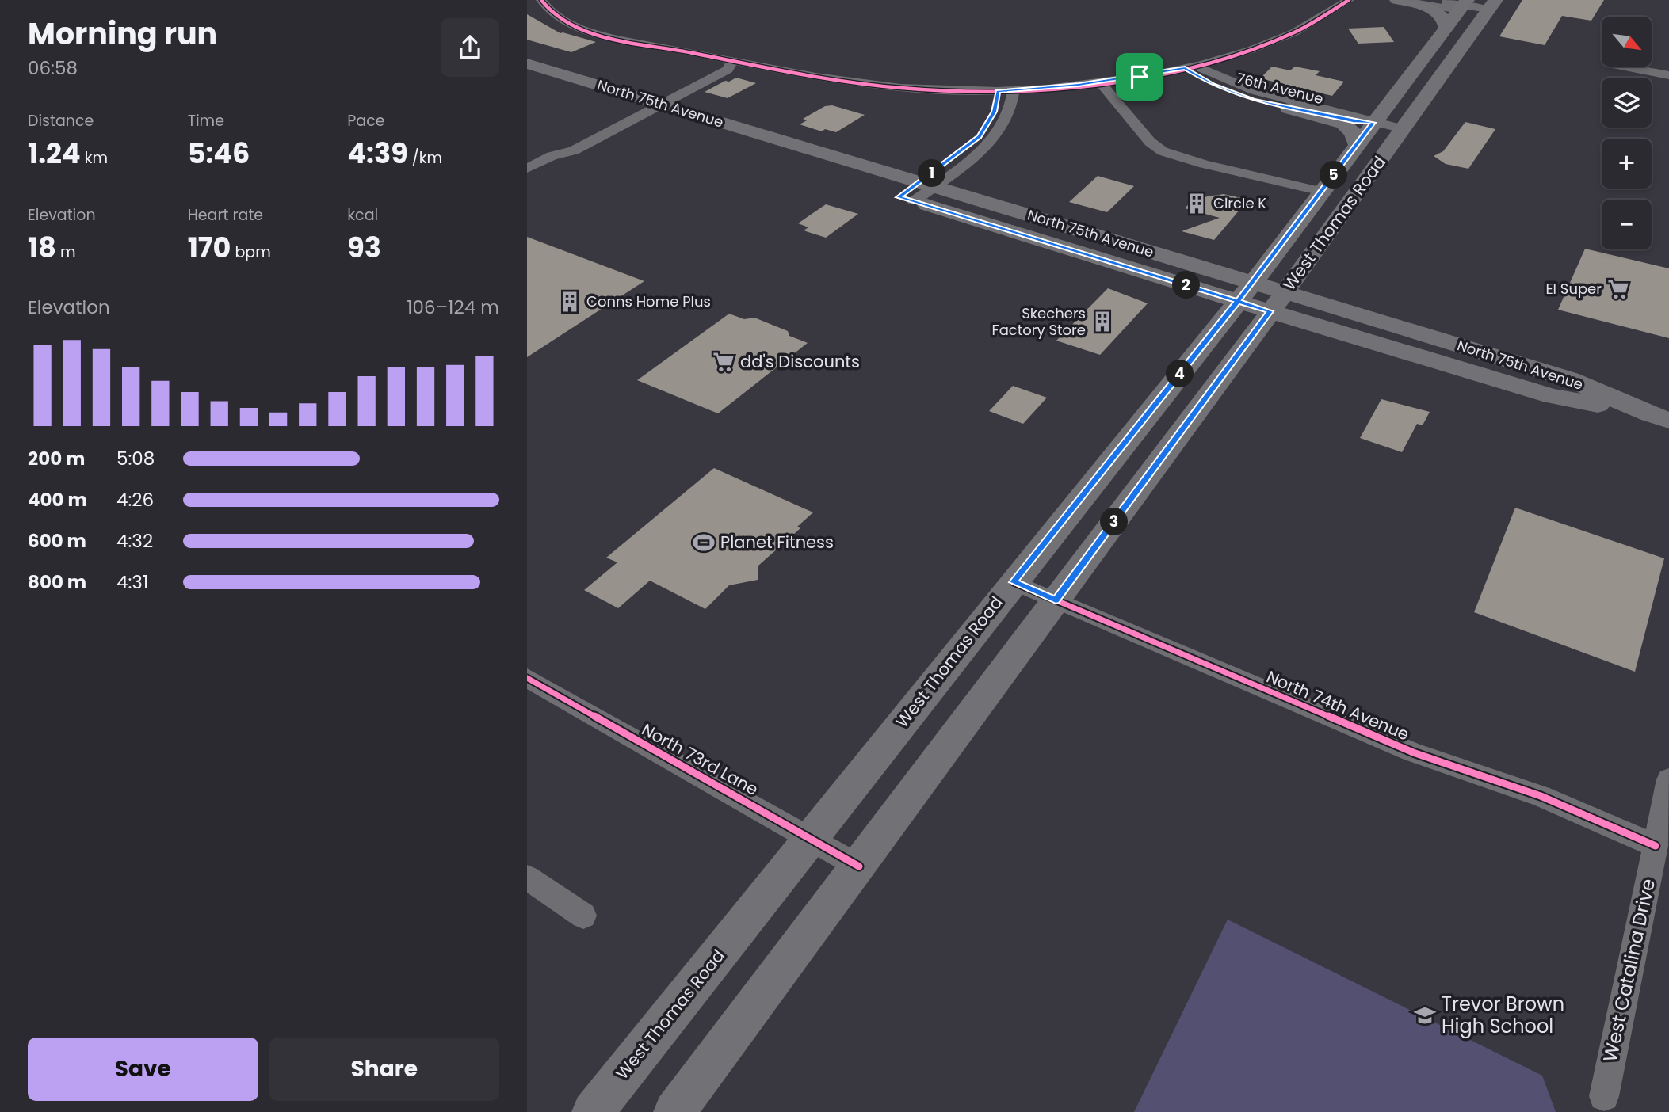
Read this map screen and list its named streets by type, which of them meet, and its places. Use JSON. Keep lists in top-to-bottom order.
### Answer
{
  "streets": {
    "main road": ["North 75th Avenue", "West Thomas Road"],
    "street": [
      "76th Avenue",
      "North 74th Avenue",
      "North 73rd Lane",
      "West Catalina Drive"
    ]
  },
  "crossings": [
    ["76th Avenue", "West Thomas Road"],
    ["North 75th Avenue", "West Thomas Road"],
    ["West Thomas Road", "North 74th Avenue"],
    ["West Thomas Road", "North 73rd Lane"],
    ["North 74th Avenue", "West Catalina Drive"]
  ],
  "places": {
    "building": ["Circle K", "Conns Home Plus", "Skechers Factory Store"],
    "supermarket": ["El Super", "dd's Discounts"],
    "sports": ["Planet Fitness"],
    "school or university": ["Trevor Brown High School"]
  },
  "north": "bottom right",
  "page": {
    "heading": ["Morning run", "06:58"],
    "map_buttons": ["+", "−"],
    "stats": [
      ["Distance", "1.24 km"],
      ["Time", "5:46"],
      ["Pace", "4:39 /km"],
      ["Elevation", "18 m"],
      ["Heart rate", "170 bpm"],
      ["kcal", "93"]
    ],
    "pins": [
      "1",
      "5",
      "2",
      "4",
      "3"
    ],
    "chart": ["Elevation", "106–124 m"],
    "list": [
      {
        "name": "200 m",
        "note": "5:08"
      },
      {
        "name": "400 m",
        "note": "4:26"
      },
      {
        "name": "600 m",
        "note": "4:32"
      },
      {
        "name": "800 m",
        "note": "4:31"
      }
    ],
    "buttons": ["Save", "Share"]
  }
}
